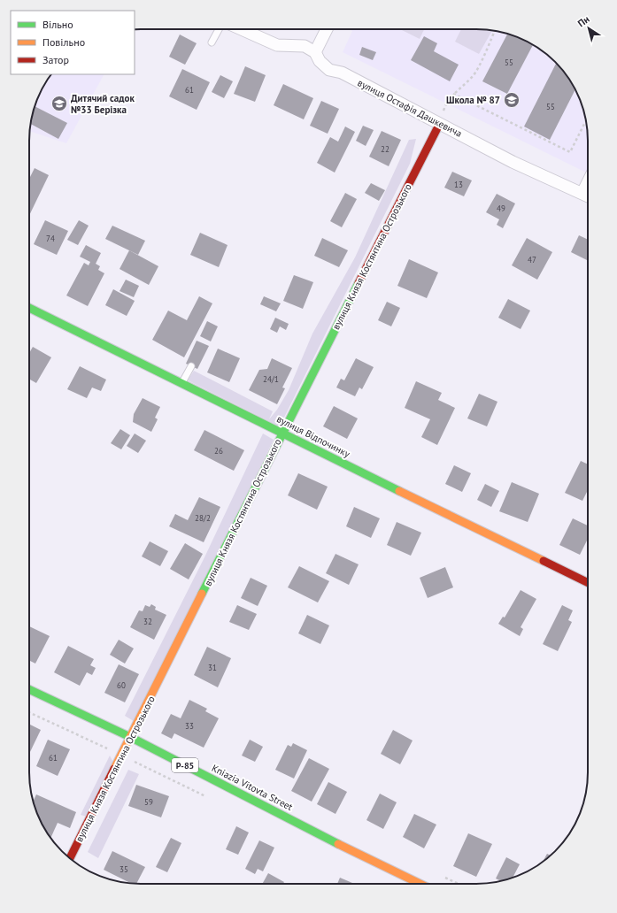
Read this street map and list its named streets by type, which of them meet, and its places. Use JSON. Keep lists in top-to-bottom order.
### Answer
{
  "streets": {
    "street": [
      "вулиця Остафія Дашкевича",
      "вулиця Князя Костянтина Острозького",
      "вулиця Відпочинку",
      "Р-85",
      "Kniazia Vitovta Street"
    ]
  },
  "crossings": [
    ["вулиця Остафія Дашкевича", "вулиця Князя Костянтина Острозького"],
    ["вулиця Князя Костянтина Острозького", "вулиця Відпочинку"],
    ["вулиця Князя Костянтина Острозького", "Kniazia Vitovta Street"]
  ],
  "places": {
    "school or university": ["Школа № 87", "Дитячий садок №33 Берізка"]
  },
  "house_numbers": [
    "55",
    "61",
    "55",
    "22",
    "13",
    "49",
    "74",
    "47",
    "24/1",
    "26",
    "28/2",
    "32",
    "31",
    "60",
    "33",
    "61",
    "59",
    "35"
  ],
  "legend": ["Вільно", "Повільно", "Затор"],
  "north": "top left"
}
